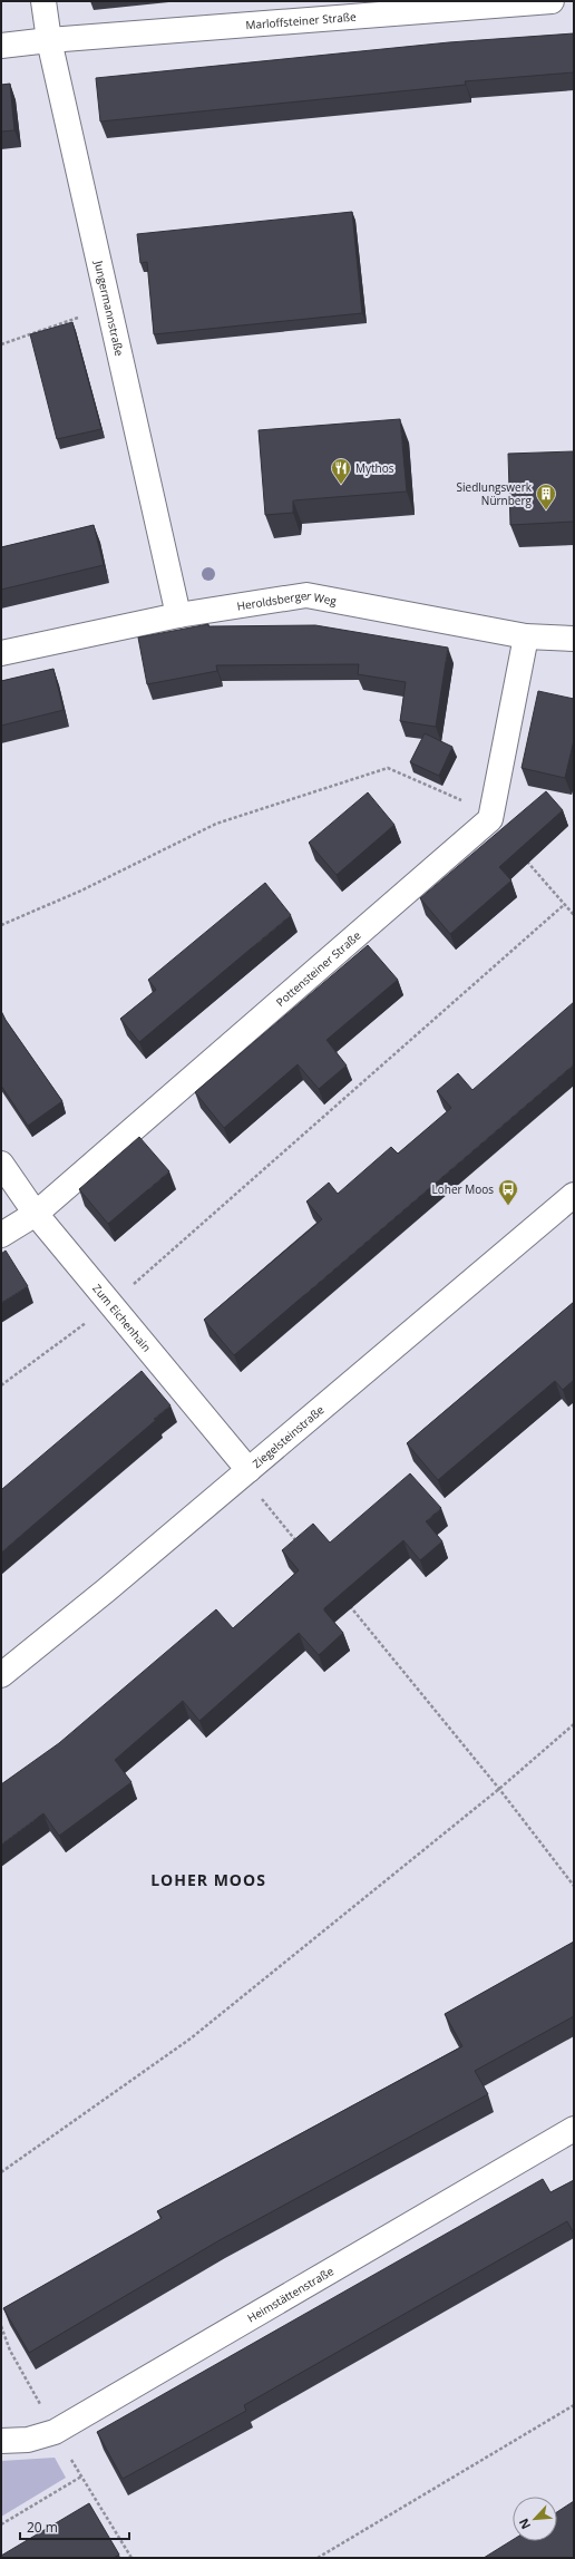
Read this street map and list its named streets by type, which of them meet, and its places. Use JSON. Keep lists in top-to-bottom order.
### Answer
{
  "streets": {
    "street": [
      "Marloffsteiner Straße",
      "Jungermannstraße",
      "Heroldsberger Weg",
      "Pottensteiner Straße",
      "Zum Eichenhain",
      "Ziegelsteinstraße",
      "Heimstättenstraße"
    ]
  },
  "crossings": [
    ["Marloffsteiner Straße", "Jungermannstraße"],
    ["Jungermannstraße", "Heroldsberger Weg"],
    ["Pottensteiner Straße", "Zum Eichenhain"],
    ["Zum Eichenhain", "Ziegelsteinstraße"]
  ],
  "districts": ["LOHER MOOS"],
  "places": {
    "restaurant": ["Mythos"],
    "building": ["Siedlungswerk Nürnberg"],
    "bus stop": ["Loher Moos"]
  },
  "scale_bar": "20 m",
  "north": "bottom left"
}
